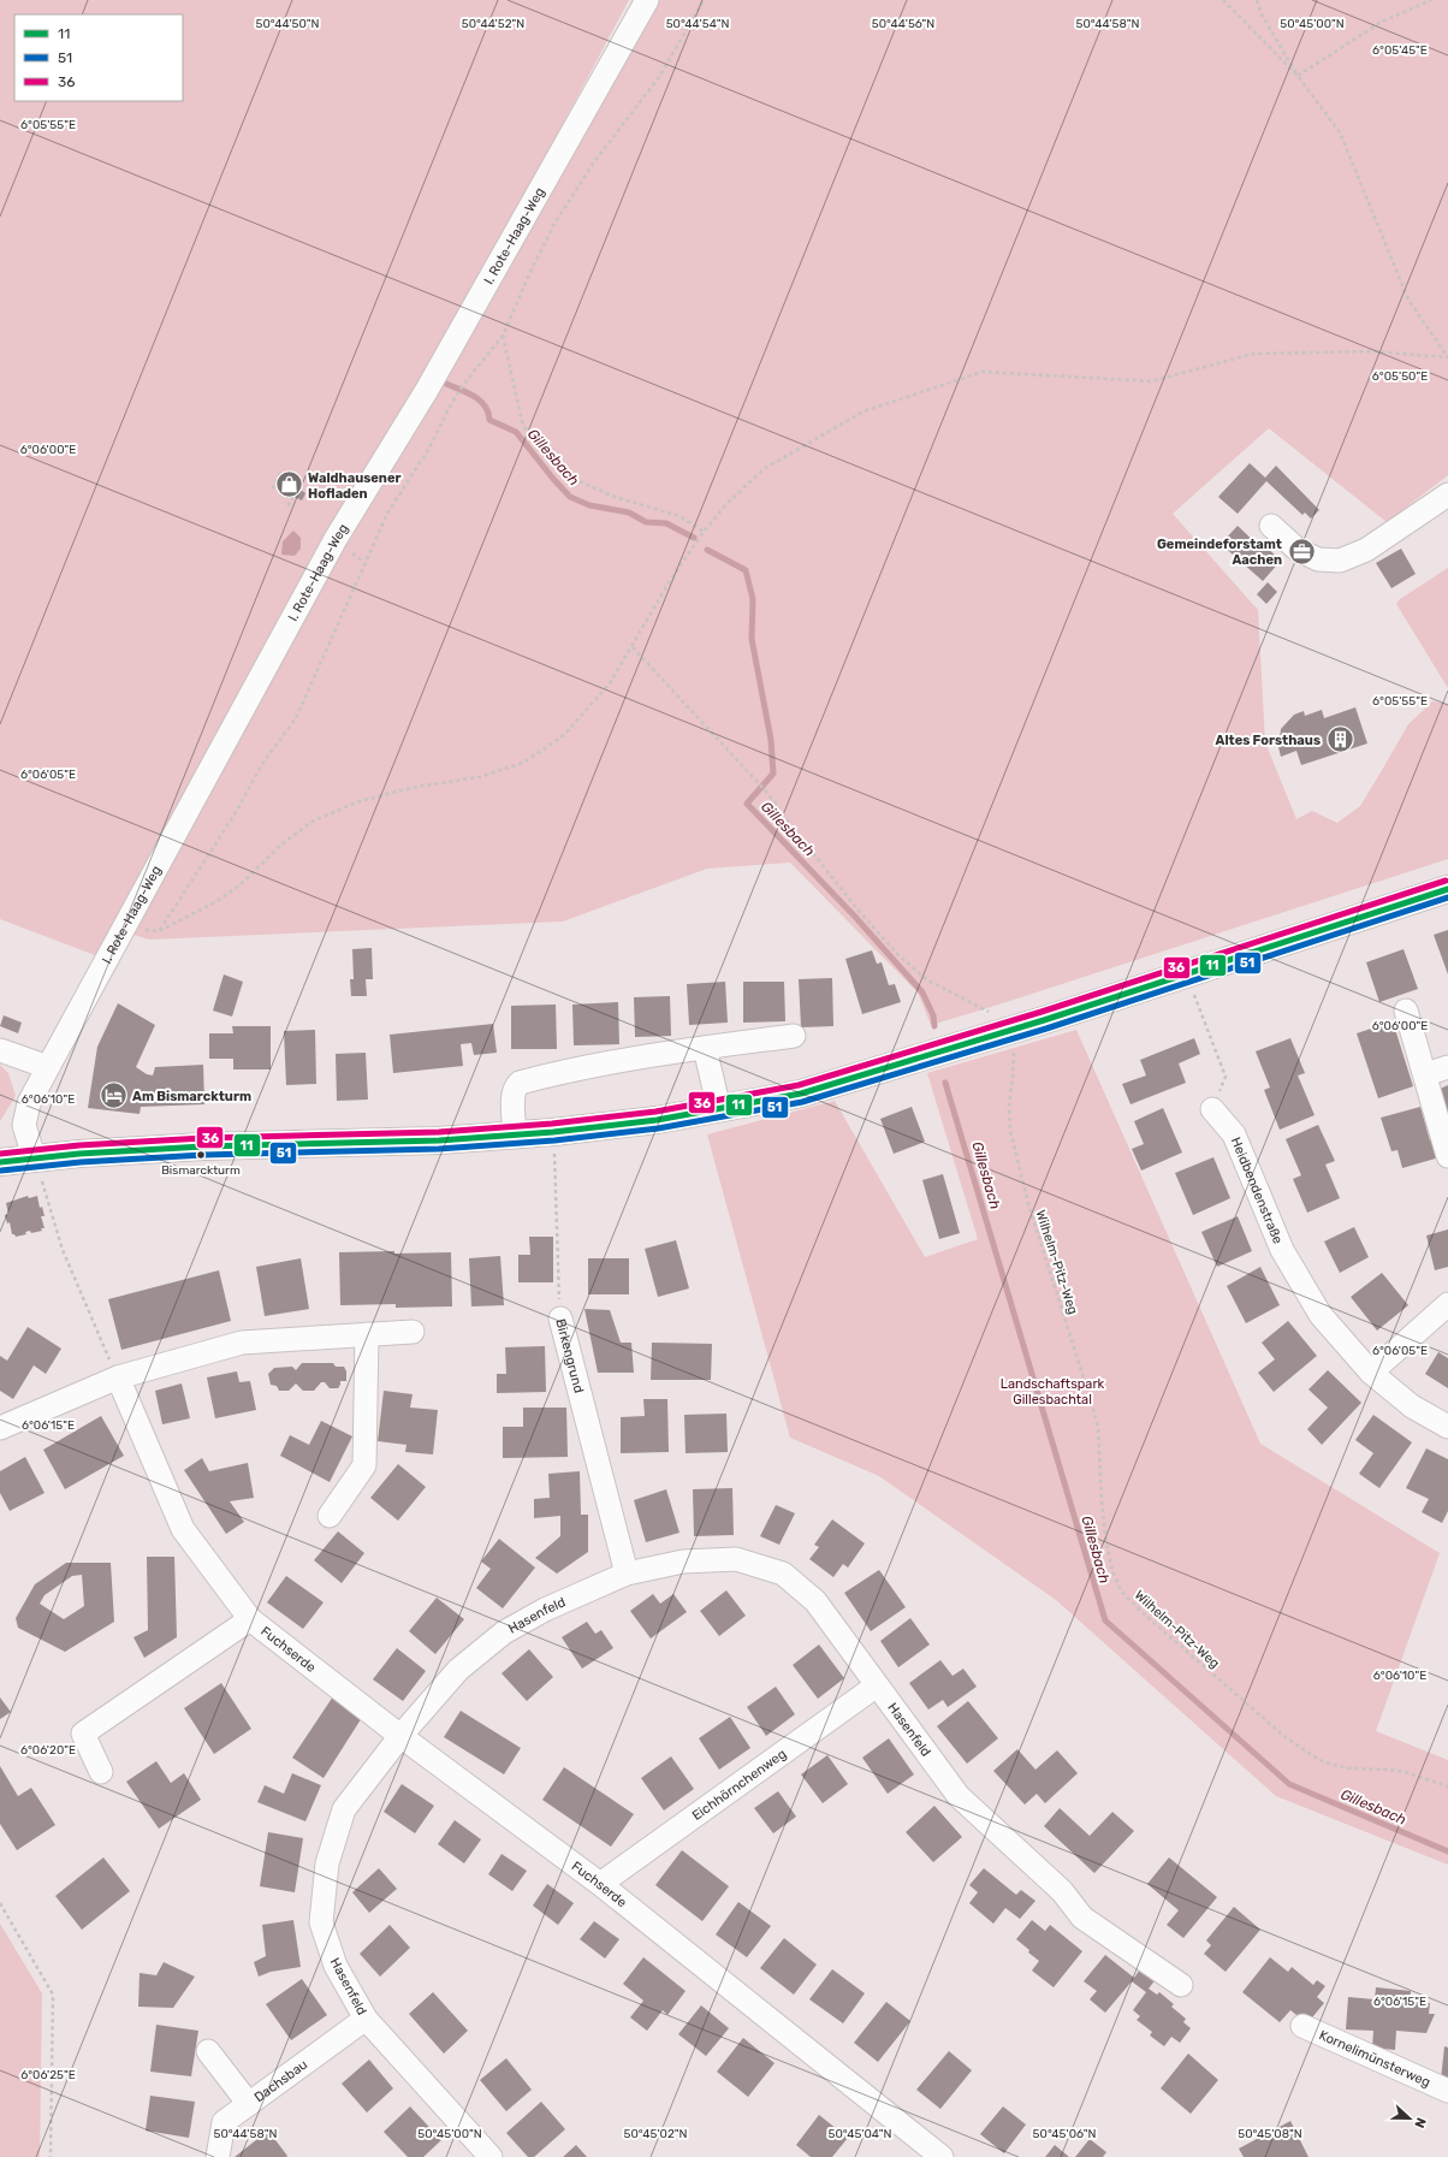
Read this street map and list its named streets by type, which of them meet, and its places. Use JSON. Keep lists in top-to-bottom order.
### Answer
{
  "streets": {
    "street": [
      "I. Rote-Haag-Weg",
      "Heidbendenstraße",
      "Birkengrund",
      "Hasenfeld",
      "Fuchserde",
      "Eichhörnchenweg",
      "Kornelimünsterweg",
      "Dachsbau"
    ],
    "path": ["Wilhelm-Pitz-Weg"]
  },
  "crossings": [
    ["Birkengrund", "Hasenfeld"],
    ["Hasenfeld", "Fuchserde"],
    ["Hasenfeld", "Eichhörnchenweg"],
    ["Hasenfeld", "Dachsbau"],
    ["Fuchserde", "Eichhörnchenweg"]
  ],
  "water": ["Gillesbach"],
  "parks": ["Landschaftspark Gillesbachtal"],
  "places": {
    "shop": ["Waldhausener Hofladen"],
    "office": ["Gemeindeforstamt Aachen"],
    "building": ["Altes Forsthaus"],
    "hotel": ["Am Bismarckturm"],
    "other": ["Bismarckturm"]
  },
  "lines": ["transit line 36", "transit line 11", "transit line 51"],
  "legend": ["11", "51", "36"],
  "north": "right",
  "coordinates": [
    "50°44'50\"N",
    "50°44'52\"N",
    "50°44'54\"N",
    "50°44'56\"N",
    "50°44'58\"N",
    "50°45'00\"N",
    "6°05'45\"E",
    "6°05'55\"E",
    "6°05'50\"E",
    "6°06'00\"E",
    "6°06'05\"E",
    "6°06'10\"E",
    "6°06'15\"E",
    "6°06'20\"E",
    "6°06'25\"E",
    "50°45'02\"N",
    "50°45'04\"N",
    "50°45'06\"N",
    "50°45'08\"N"
  ]
}
